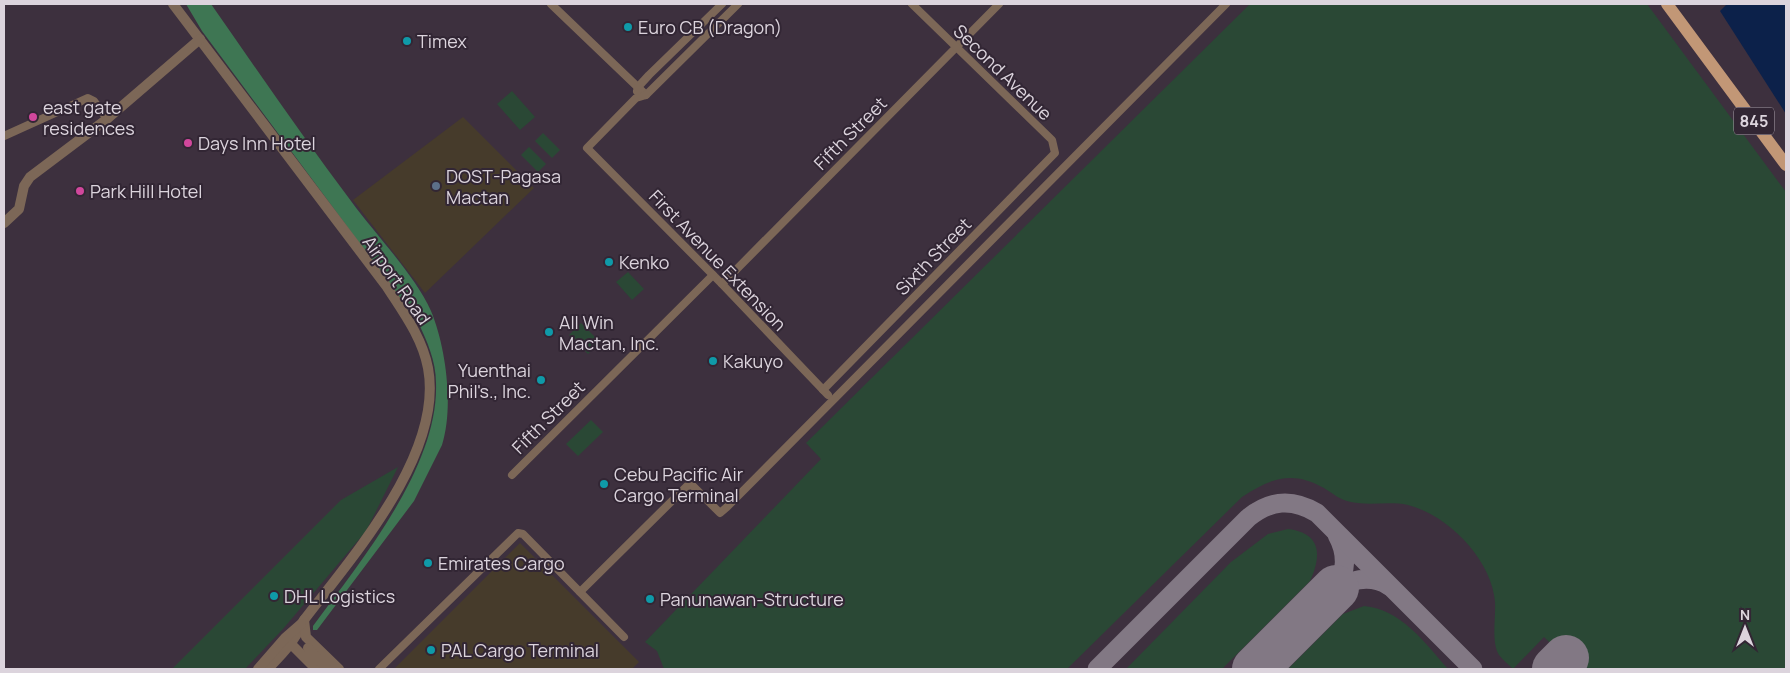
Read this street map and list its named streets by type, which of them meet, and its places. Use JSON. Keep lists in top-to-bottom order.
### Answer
{
  "streets": {
    "main road": ["845"],
    "street": [
      "Second Avenue",
      "Fifth Street",
      "Sixth Street",
      "First Avenue Extension",
      "Airport Road"
    ]
  },
  "crossings": [
    ["Second Avenue", "Fifth Street"],
    ["Second Avenue", "Sixth Street"],
    ["Fifth Street", "First Avenue Extension"],
    ["Sixth Street", "First Avenue Extension"]
  ],
  "places": [
    "Euro CB (Dragon)",
    "Timex",
    "east gate residences",
    "Days Inn Hotel",
    "DOST-Pagasa Mactan",
    "Park Hill Hotel",
    "Kenko",
    "All Win Mactan, Inc.",
    "Kakuyo",
    "Yuenthai Phil's., Inc.",
    "Cebu Pacific Air Cargo Terminal",
    "Emirates Cargo",
    "DHL Logistics",
    "Panunawan-Structure",
    "PAL Cargo Terminal"
  ],
  "north": "top"
}
